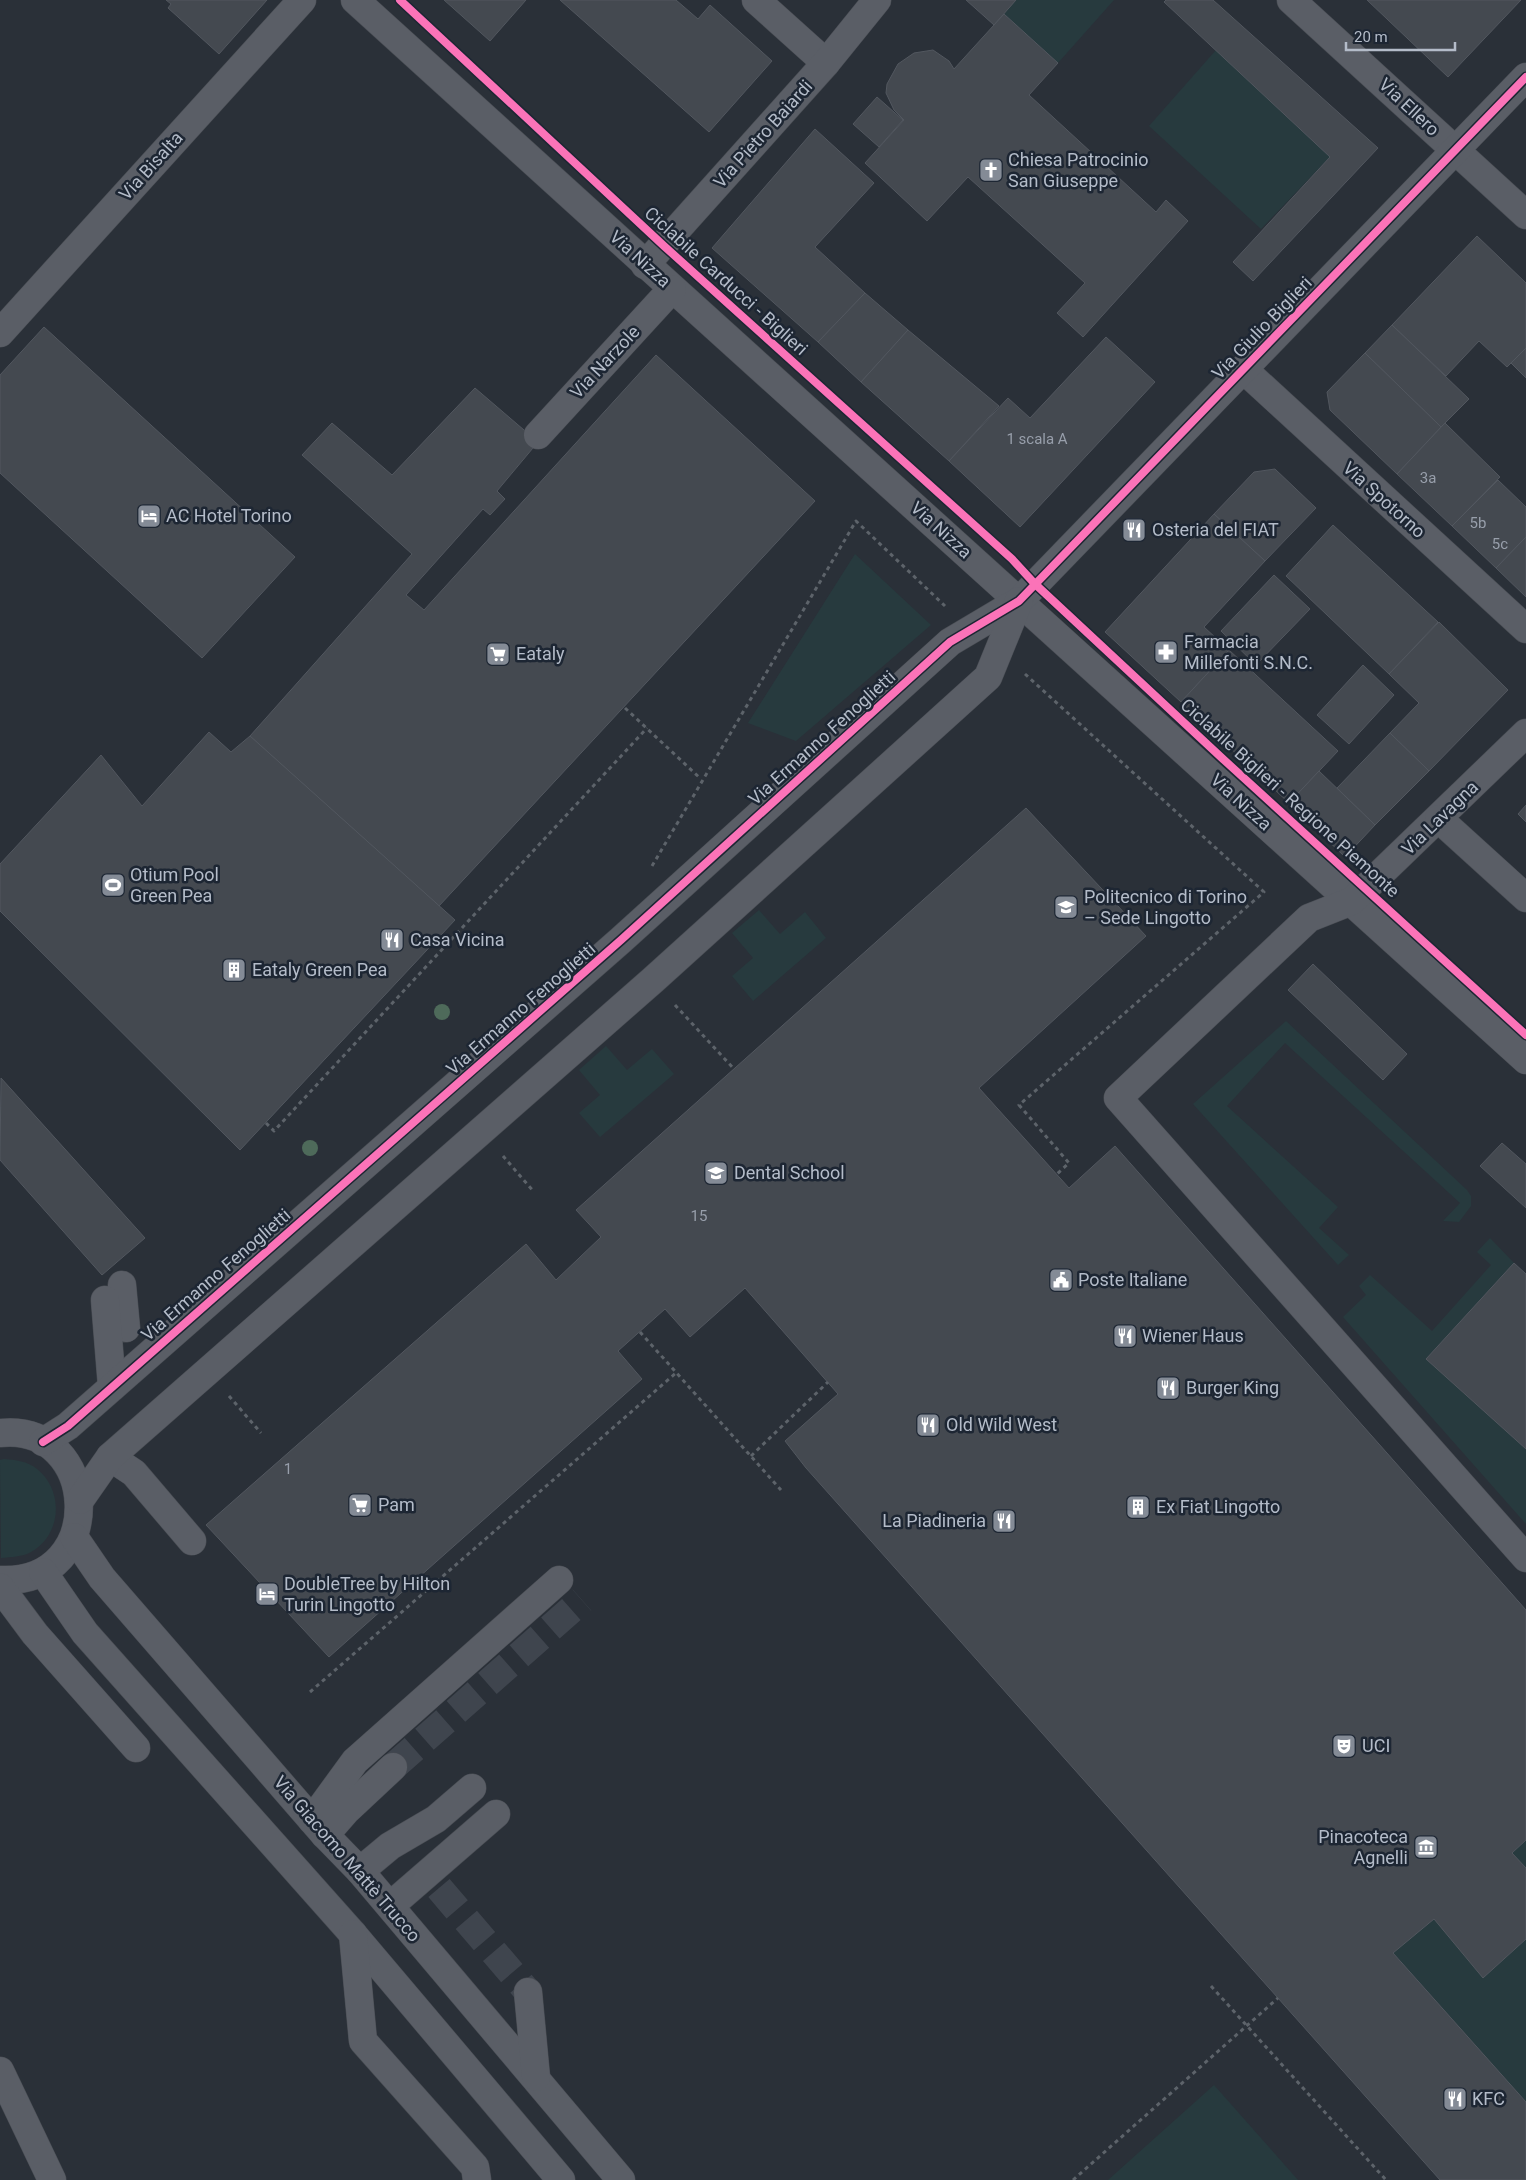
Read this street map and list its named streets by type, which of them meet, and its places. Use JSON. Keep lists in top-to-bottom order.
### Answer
{
  "streets": {
    "street": [
      "Via Ellero",
      "Via Pietro Baiardi",
      "Via Bisalta",
      "Via Nizza",
      "Via Giulio Biglieri",
      "Via Narzole",
      "Via Spotorno",
      "Via Ermanno Fenoglietti",
      "Via Lavagna",
      "Via Giacomo Mattè Trucco"
    ],
    "cycle path": ["Ciclabile Carducci - Biglieri"]
  },
  "crossings": [
    ["Via Ellero", "Via Giulio Biglieri"],
    ["Via Pietro Baiardi", "Via Nizza"],
    ["Via Nizza", "Via Giulio Biglieri"],
    ["Via Nizza", "Via Narzole"],
    ["Via Nizza", "Via Ermanno Fenoglietti"],
    ["Via Nizza", "Via Lavagna"],
    ["Via Giulio Biglieri", "Via Spotorno"],
    ["Via Giulio Biglieri", "Via Ermanno Fenoglietti"]
  ],
  "places": {
    "church": ["Chiesa Patrocinio San Giuseppe"],
    "hotel": ["AC Hotel Torino", "DoubleTree by Hilton Turin Lingotto"],
    "restaurant": [
      "Osteria del FIAT",
      "Casa Vicina",
      "Wiener Haus",
      "Burger King",
      "Old Wild West",
      "La Piadineria",
      "KFC"
    ],
    "pharmacy": ["Farmacia Millefonti S.N.C."],
    "supermarket": ["Eataly", "Pam"],
    "sports": ["Otium Pool Green Pea"],
    "school or university": ["Politecnico di Torino – Sede Lingotto", "Dental School"],
    "building": ["Eataly Green Pea", "Ex Fiat Lingotto"],
    "public building": ["Poste Italiane"],
    "theatre": ["UCI"],
    "museum": ["Pinacoteca Agnelli"]
  },
  "house_numbers": [
    "1 scala A",
    "3a",
    "5b",
    "5c",
    "15",
    "1"
  ],
  "scale_bar": "20 m"
}
